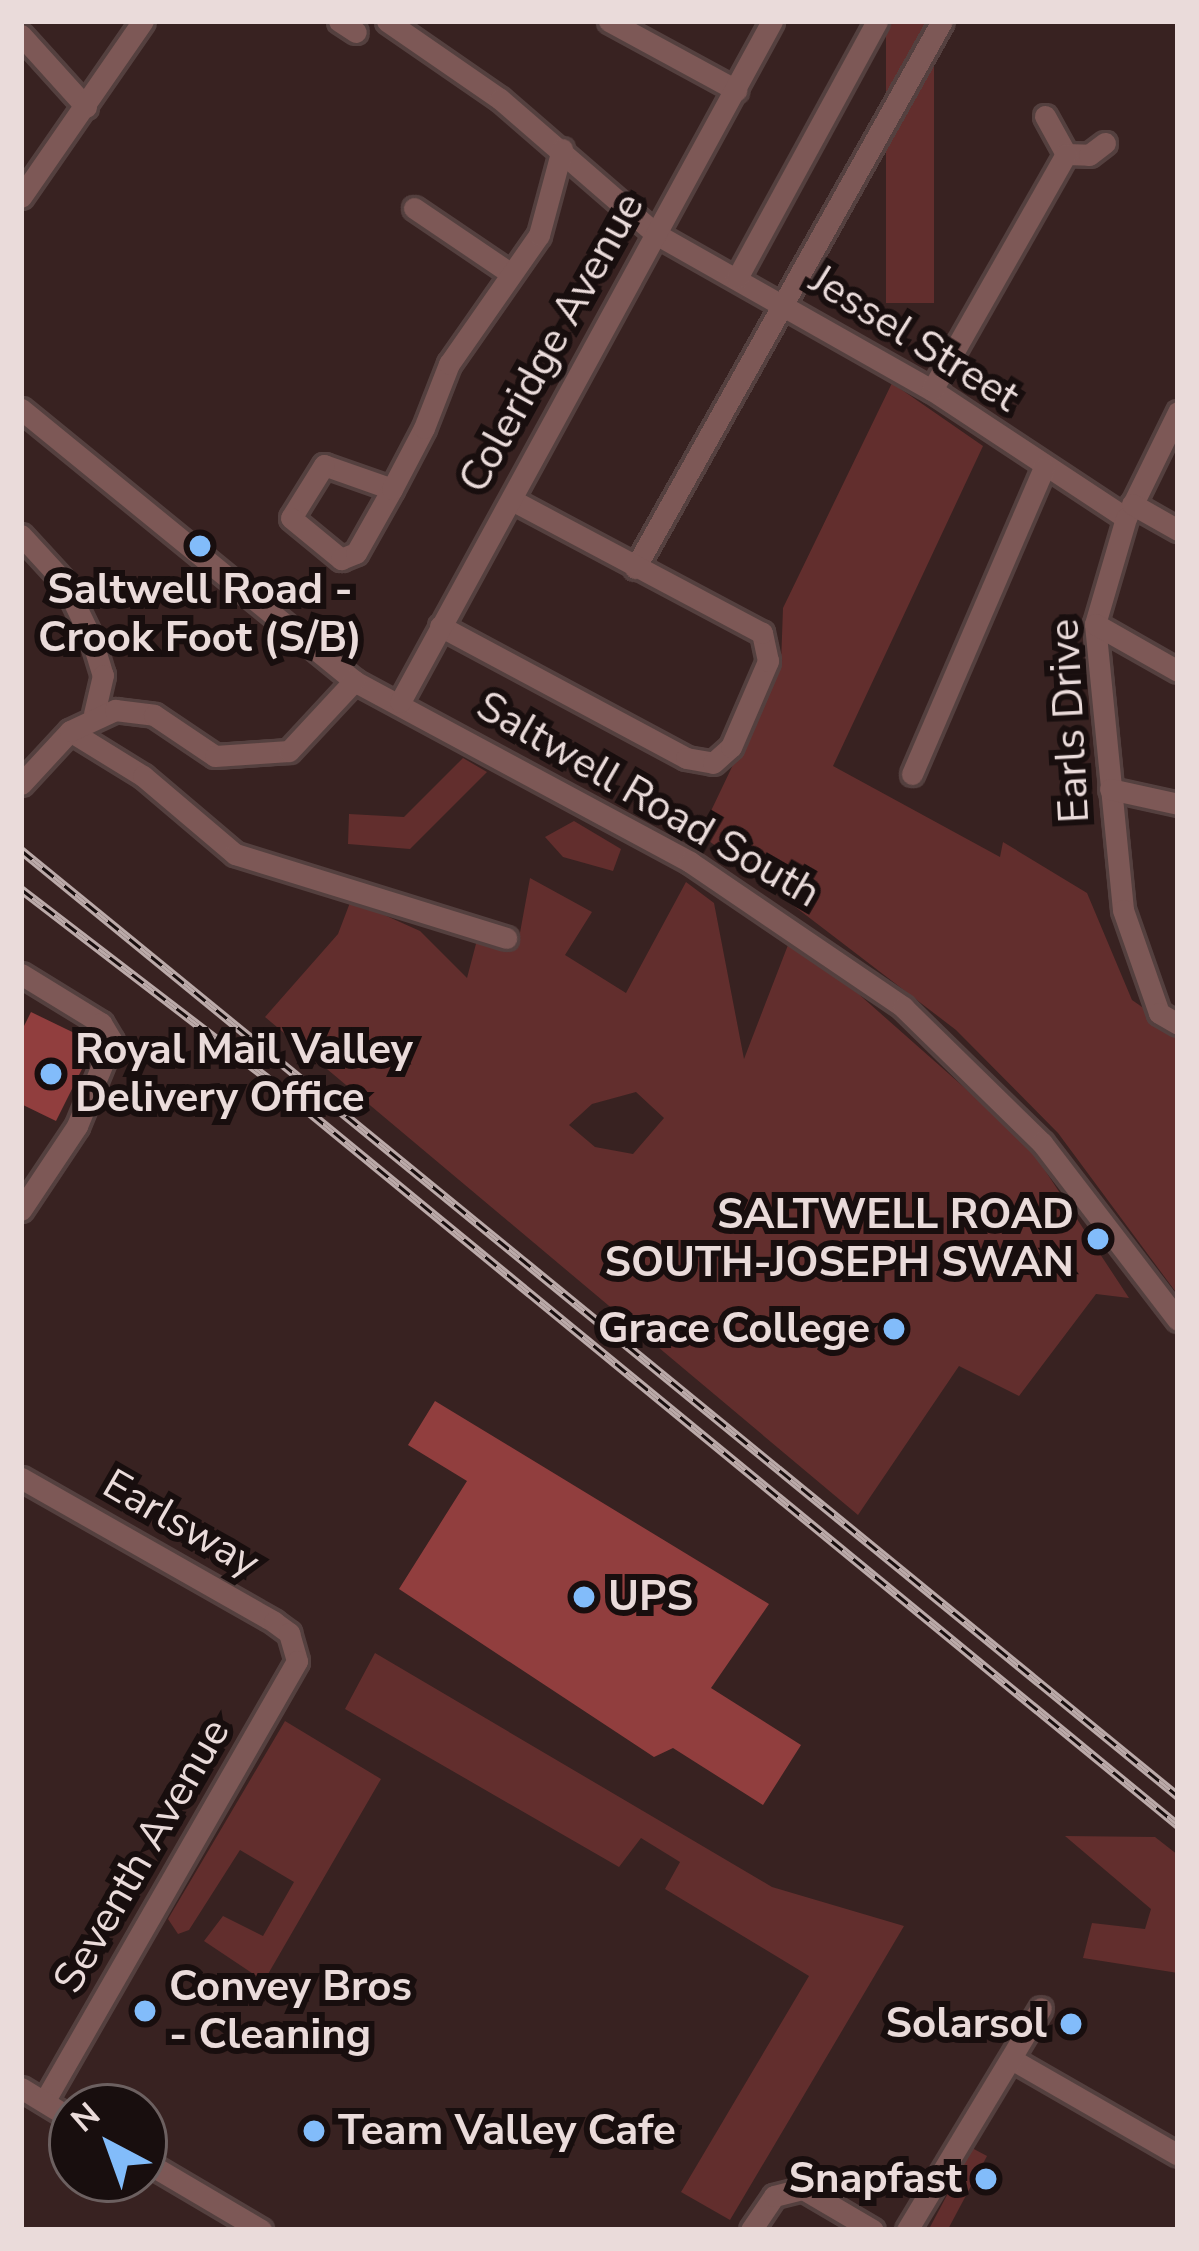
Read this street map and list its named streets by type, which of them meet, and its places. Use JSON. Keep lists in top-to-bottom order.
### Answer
{
  "streets": {
    "street": [
      "Jessel Street",
      "Coleridge Avenue",
      "Earls Drive",
      "Saltwell Road South",
      "Earlsway",
      "Seventh Avenue"
    ]
  },
  "crossings": [
    ["Jessel Street", "Coleridge Avenue"],
    ["Jessel Street", "Earls Drive"],
    ["Coleridge Avenue", "Saltwell Road South"],
    ["Earlsway", "Seventh Avenue"]
  ],
  "places": [
    "Saltwell Road - Crook Foot (S/B)",
    "Royal Mail Valley Delivery Office",
    "SALTWELL ROAD SOUTH-JOSEPH SWAN",
    "Grace College",
    "UPS",
    "Convey Bros - Cleaning",
    "Solarsol",
    "Team Valley Cafe",
    "Snapfast"
  ],
  "north": "top left"
}
